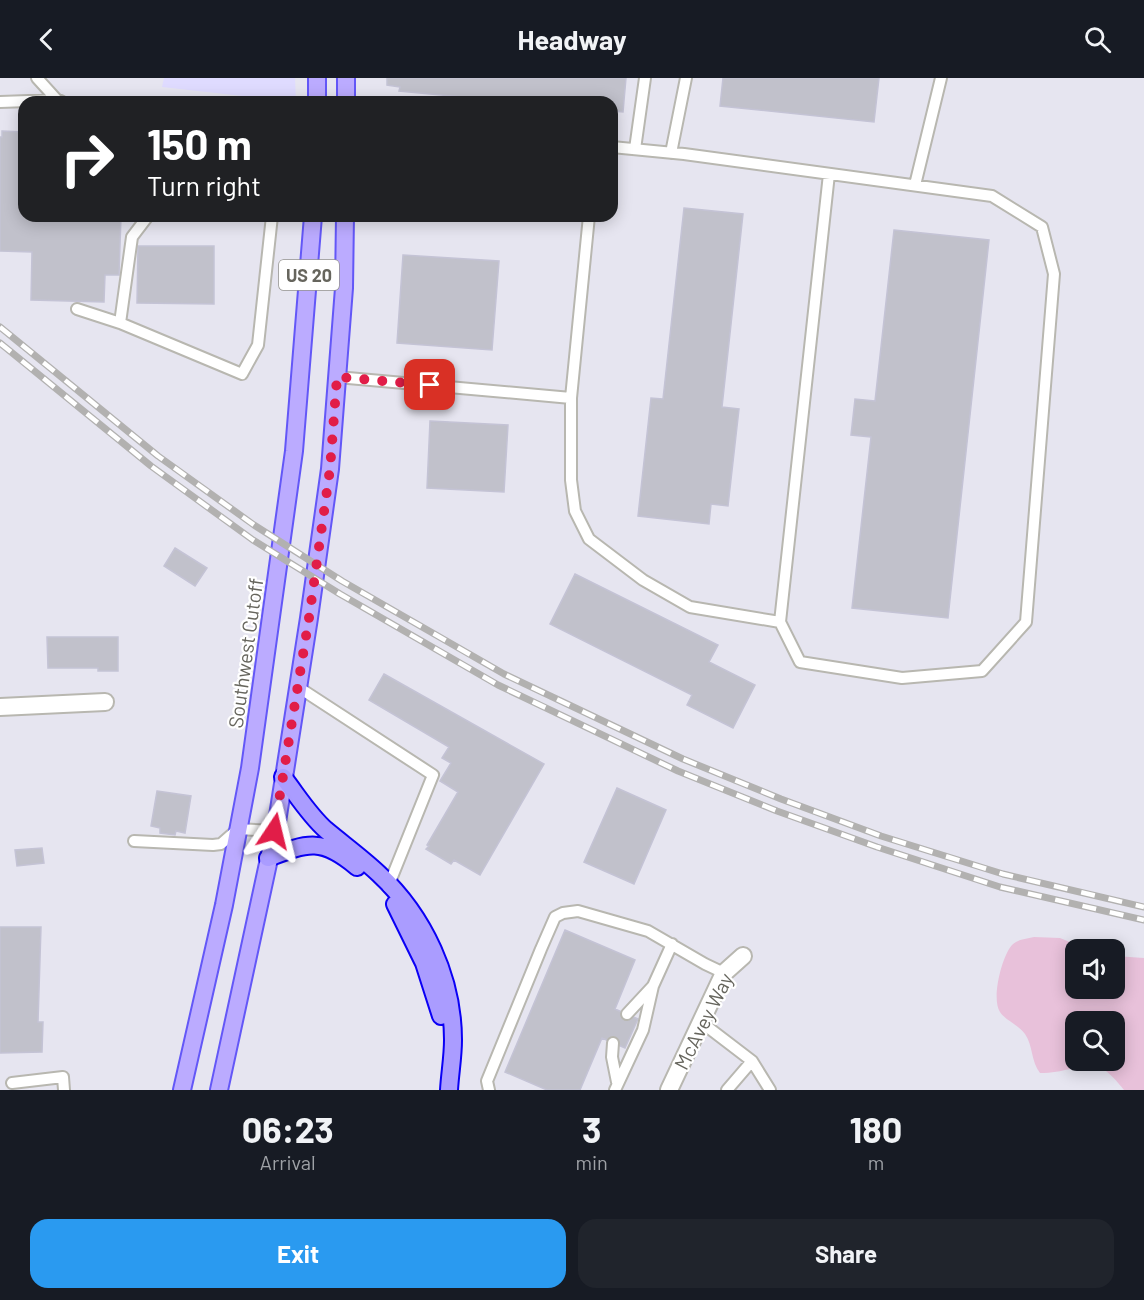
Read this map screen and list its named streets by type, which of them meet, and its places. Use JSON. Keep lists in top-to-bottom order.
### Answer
{
  "streets": {
    "main road": ["US 20", "Southwest Cutoff"],
    "street": ["McAvey Way"]
  },
  "page": {
    "header": "Headway",
    "turn": ["150 m", "Turn right"],
    "eta": [
      "06:23",
      "Arrival",
      "3",
      "min",
      "180",
      "m"
    ],
    "buttons": ["Exit", "Share"]
  }
}
